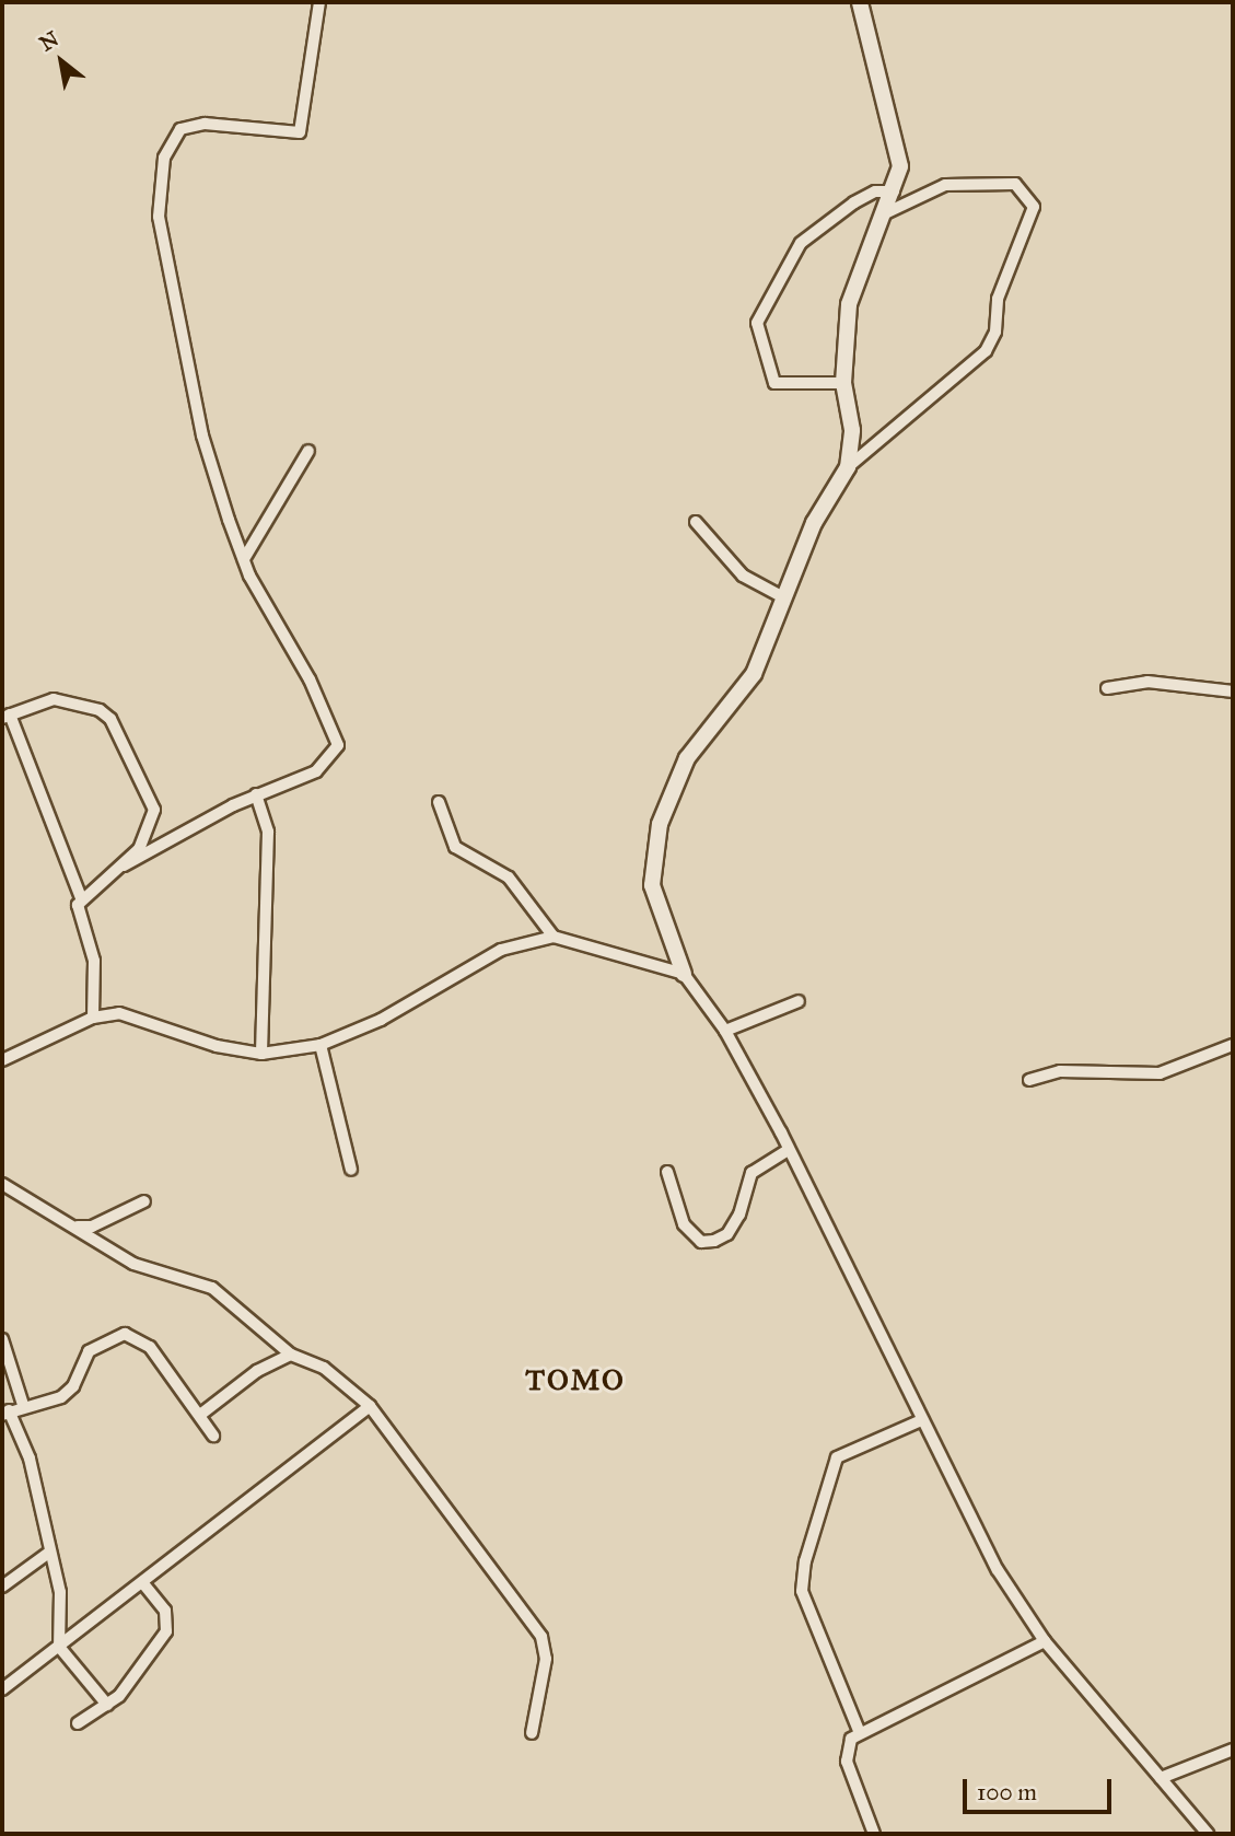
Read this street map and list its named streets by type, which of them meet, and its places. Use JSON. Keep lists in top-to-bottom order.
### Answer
{
  "districts": ["TOMO"],
  "scale_bar": "100 m",
  "north": "top left"
}
